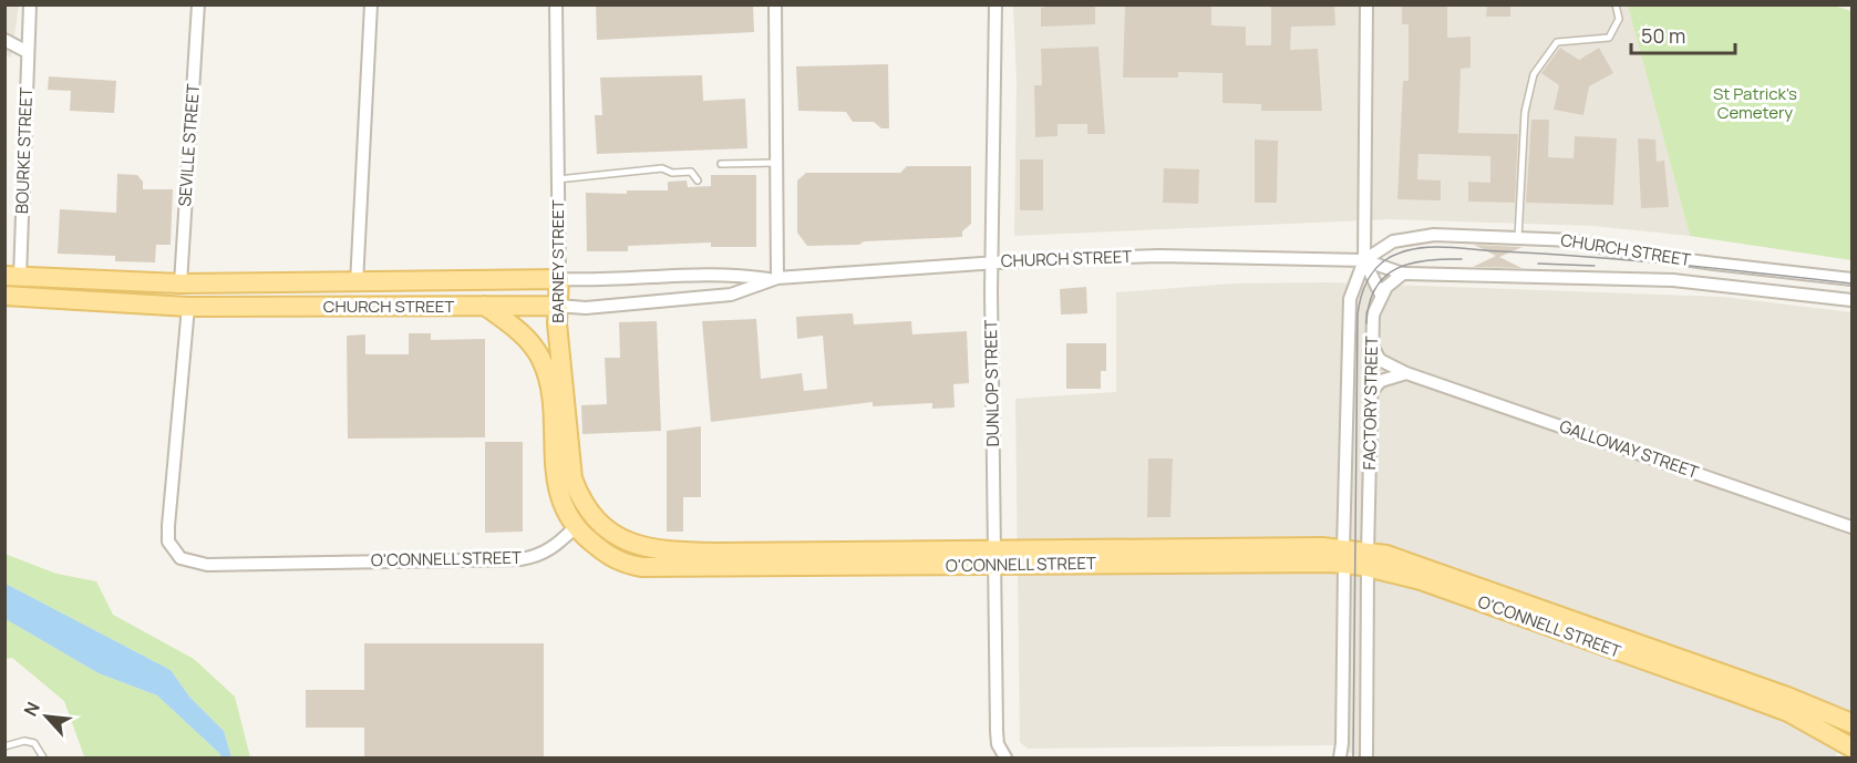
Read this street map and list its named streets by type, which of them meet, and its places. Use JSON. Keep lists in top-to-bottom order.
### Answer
{
  "streets": {
    "main road": [
      "BOURKE STREET",
      "CHURCH STREET",
      "BARNEY STREET",
      "O'CONNELL STREET"
    ],
    "street": [
      "SEVILLE STREET",
      "DUNLOP STREET",
      "FACTORY STREET",
      "GALLOWAY STREET"
    ]
  },
  "crossings": [
    ["SEVILLE STREET", "CHURCH STREET"],
    ["BOURKE STREET", "CHURCH STREET"],
    ["CHURCH STREET", "BARNEY STREET"],
    ["CHURCH STREET", "DUNLOP STREET"],
    ["CHURCH STREET", "FACTORY STREET"],
    ["CHURCH STREET", "O'CONNELL STREET"],
    ["BARNEY STREET", "O'CONNELL STREET"],
    ["DUNLOP STREET", "O'CONNELL STREET"],
    ["FACTORY STREET", "GALLOWAY STREET"],
    ["FACTORY STREET", "O'CONNELL STREET"]
  ],
  "parks": ["St Patrick's Cemetery"],
  "scale_bar": "50 m",
  "north": "top left"
}
